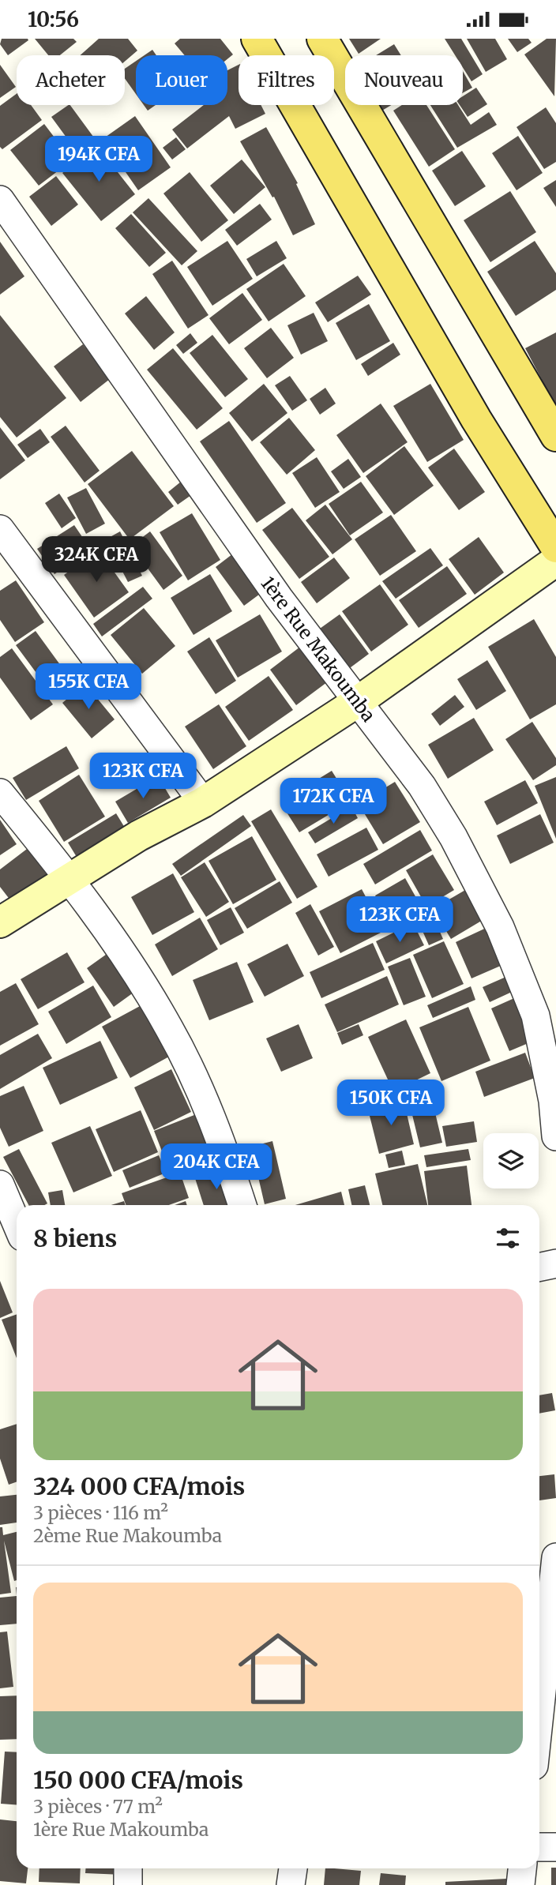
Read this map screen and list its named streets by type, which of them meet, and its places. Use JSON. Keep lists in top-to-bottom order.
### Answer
{
  "streets": {
    "street": ["1ère Rue Makoumba"]
  },
  "page": {
    "status": "10:56",
    "chip": [
      "Acheter",
      "Louer",
      "Filtres",
      "Nouveau"
    ],
    "price": [
      "194K CFA",
      "324K CFA",
      "155K CFA",
      "123K CFA",
      "172K CFA",
      "123K CFA",
      "150K CFA",
      "204K CFA"
    ],
    "heading": "8 biens",
    "list": [
      {
        "name": "324 000 CFA/mois",
        "note": "3 pièces · 116 m² · 2ème Rue Makoumba"
      },
      {
        "name": "150 000 CFA/mois",
        "note": "3 pièces · 77 m² · 1ère Rue Makoumba"
      }
    ]
  }
}
